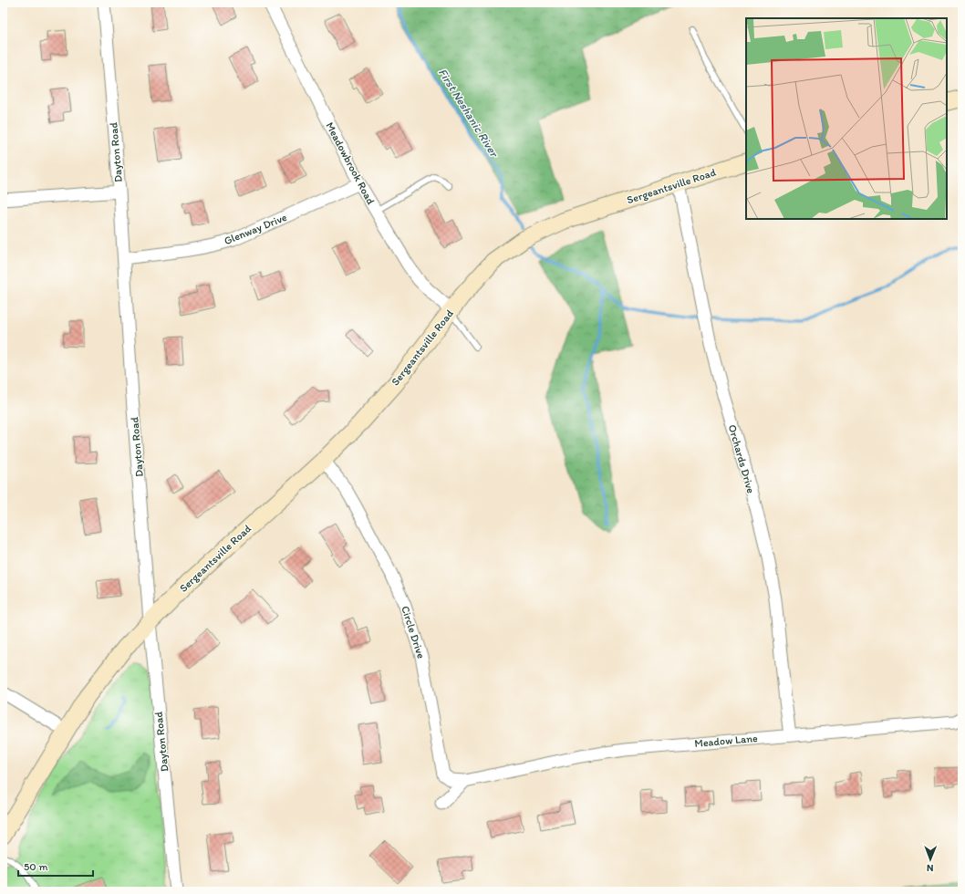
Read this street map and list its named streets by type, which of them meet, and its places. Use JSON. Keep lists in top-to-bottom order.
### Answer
{
  "streets": {
    "main road": ["Sergeantsville Road"],
    "street": [
      "Dayton Road",
      "Meadowbrook Road",
      "Glenway Drive",
      "Orchards Drive",
      "Circle Drive",
      "Meadow Lane"
    ]
  },
  "crossings": [
    ["Dayton Road", "Sergeantsville Road"],
    ["Dayton Road", "Glenway Drive"],
    ["Meadowbrook Road", "Sergeantsville Road"],
    ["Meadowbrook Road", "Glenway Drive"],
    ["Sergeantsville Road", "Orchards Drive"],
    ["Sergeantsville Road", "Circle Drive"],
    ["Orchards Drive", "Meadow Lane"],
    ["Circle Drive", "Meadow Lane"]
  ],
  "water": ["First Neshanic River"],
  "scale_bar": "50 m",
  "north": "bottom"
}
